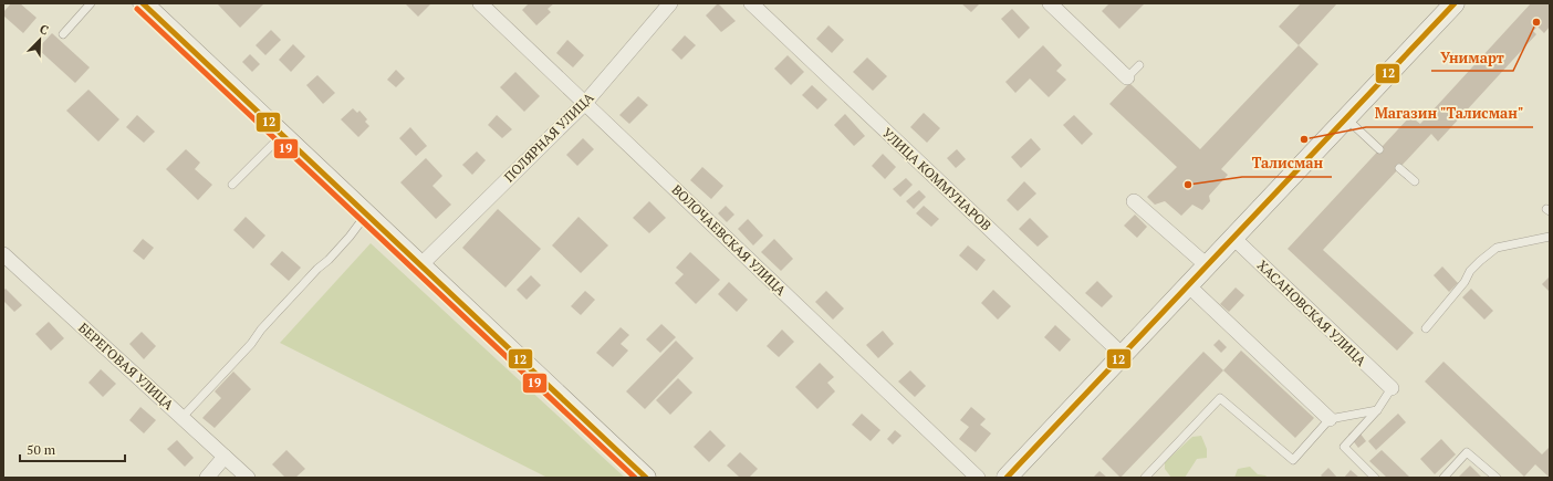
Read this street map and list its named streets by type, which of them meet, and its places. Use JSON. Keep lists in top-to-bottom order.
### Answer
{
  "streets": {
    "street": [
      "ПОЛЯРНАЯ УЛИЦА",
      "УЛИЦА КОММУНАРОВ",
      "ВОЛОЧАЕВСКАЯ УЛИЦА",
      "ХАСАНОВСКАЯ УЛИЦА",
      "БЕРЕГОВАЯ УЛИЦА"
    ]
  },
  "crossings": [
    ["ПОЛЯРНАЯ УЛИЦА", "ВОЛОЧАЕВСКАЯ УЛИЦА"]
  ],
  "places": ["Унимарт", "Магазин \"Талисман\"", "Талисман"],
  "lines": ["transit line 12", "transit line 19"],
  "scale_bar": "50 m",
  "north": "top right"
}
